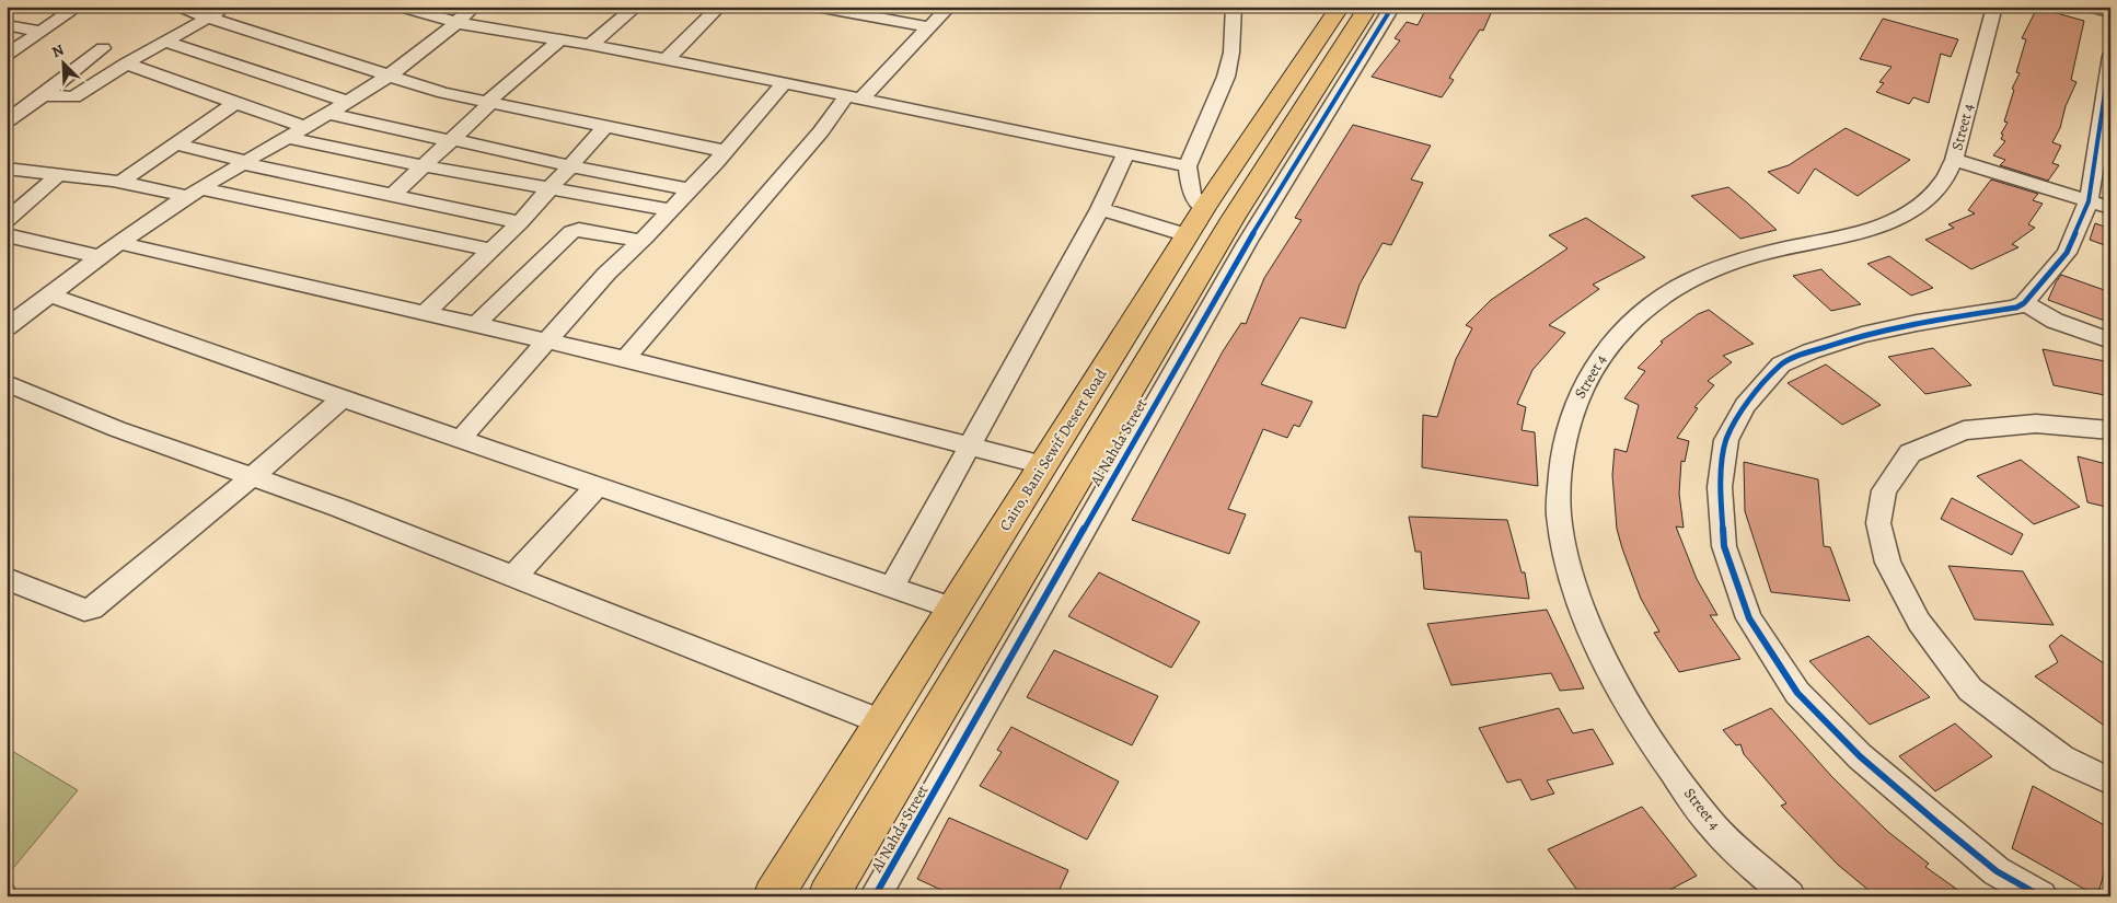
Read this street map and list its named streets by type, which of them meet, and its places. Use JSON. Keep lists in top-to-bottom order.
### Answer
{
  "streets": {
    "main road": ["Cairo, Bani Sewif Desert Road"],
    "street": ["Street 4", "Al Nahda Street"]
  },
  "north": "top left"
}
